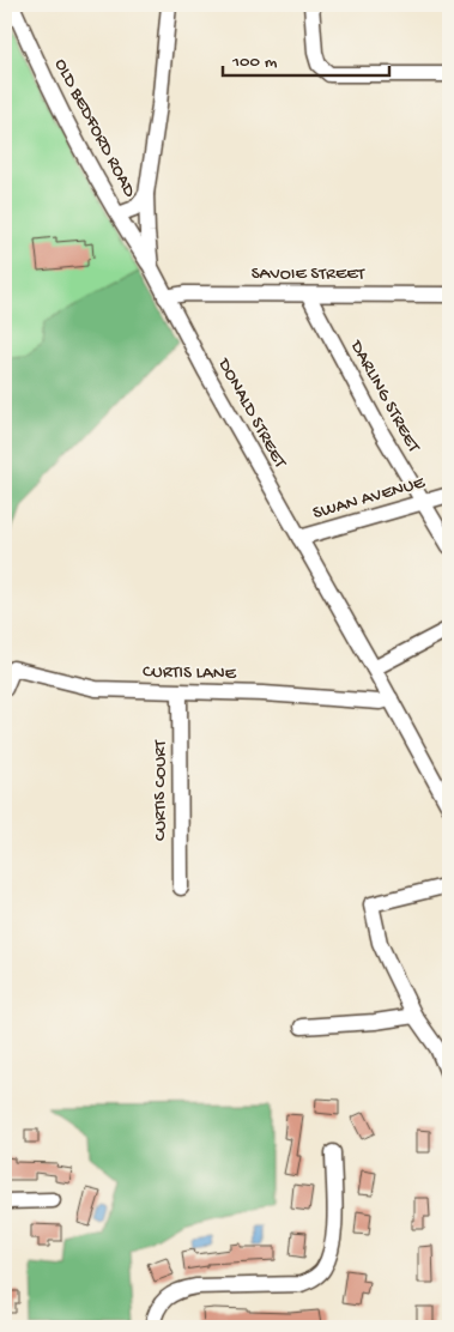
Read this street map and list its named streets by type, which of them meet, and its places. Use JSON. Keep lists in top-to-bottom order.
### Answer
{
  "streets": {
    "street": [
      "OLD BEDFORD ROAD",
      "SAVOIE STREET",
      "DARLING STREET",
      "DONALD STREET",
      "SWAN AVENUE",
      "CURTIS LANE",
      "CURTIS COURT"
    ]
  },
  "crossings": [
    ["OLD BEDFORD ROAD", "DONALD STREET"],
    ["SAVOIE STREET", "DARLING STREET"],
    ["SAVOIE STREET", "DONALD STREET"],
    ["DARLING STREET", "SWAN AVENUE"],
    ["DONALD STREET", "SWAN AVENUE"],
    ["DONALD STREET", "CURTIS LANE"],
    ["CURTIS LANE", "CURTIS COURT"]
  ],
  "scale_bar": "100 m"
}
